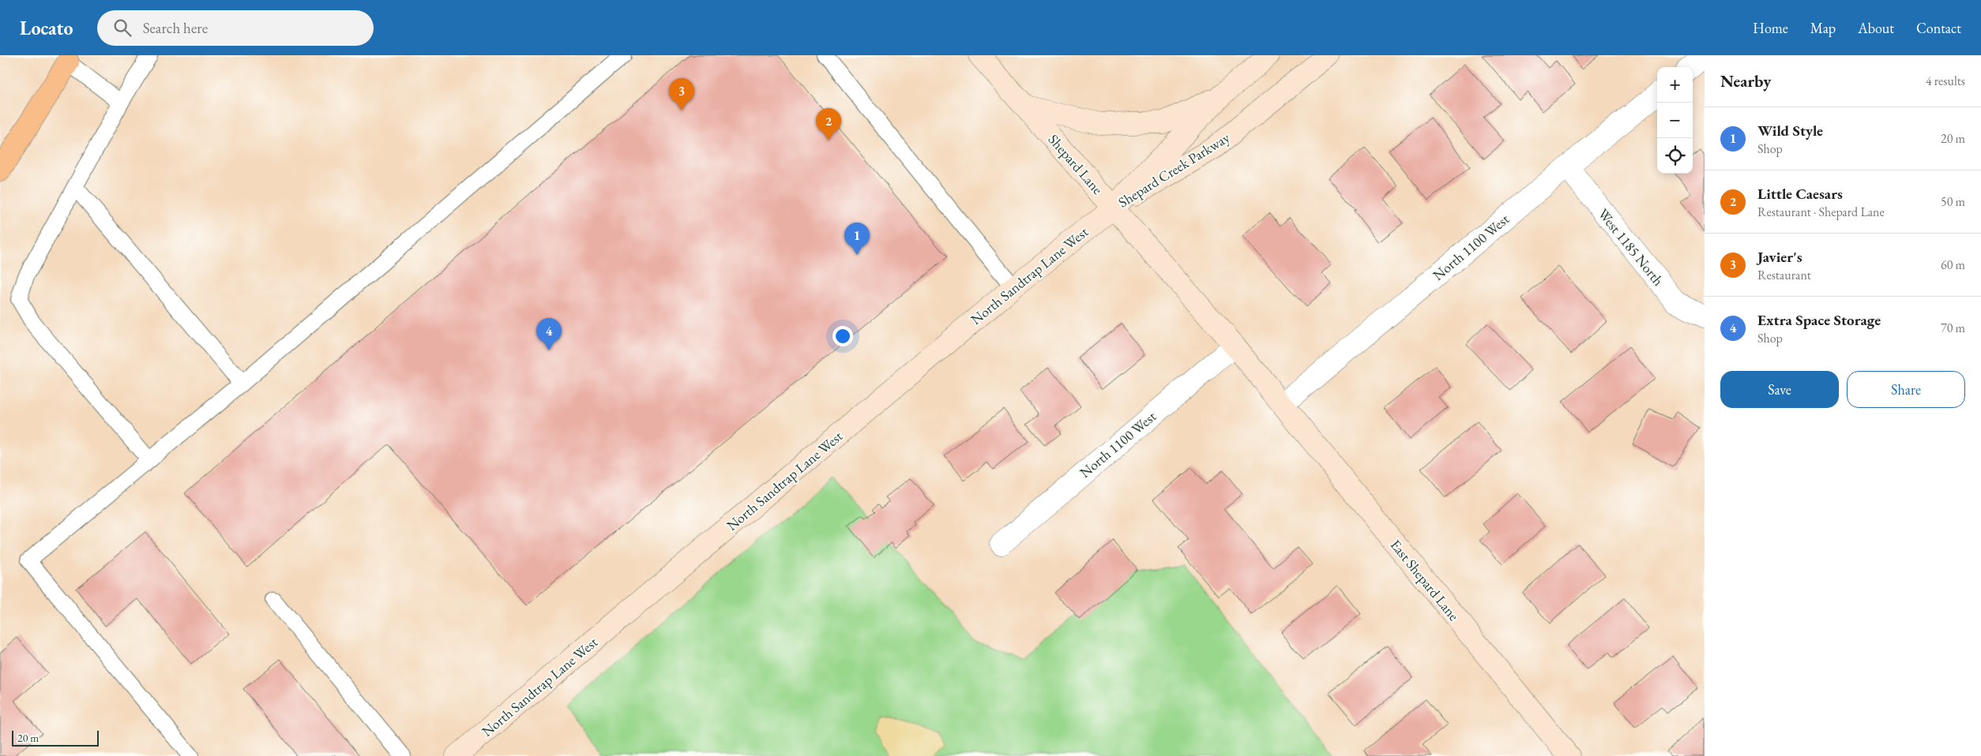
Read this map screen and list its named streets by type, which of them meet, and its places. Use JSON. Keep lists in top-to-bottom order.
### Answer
{
  "streets": {
    "street": [
      "Shepard Lane",
      "Shepard Creek Parkway",
      "North 1100 West",
      "West 1185 North",
      "North Sandtrap Lane West",
      "East Shepard Lane"
    ]
  },
  "crossings": [
    ["Shepard Lane", "Shepard Creek Parkway"],
    ["Shepard Lane", "North 1100 West"],
    ["Shepard Lane", "North Sandtrap Lane West"],
    ["Shepard Lane", "East Shepard Lane"],
    ["Shepard Creek Parkway", "North Sandtrap Lane West"],
    ["North 1100 West", "West 1185 North"],
    ["North 1100 West", "East Shepard Lane"]
  ],
  "scale_bar": "20 m",
  "page": {
    "header": "Locato",
    "search": "Search here",
    "nav": [
      "Home",
      "Map",
      "About",
      "Contact"
    ],
    "heading": ["Nearby", "4 results"],
    "map_buttons": ["+", "−"],
    "pins": [
      "3",
      "2",
      "1",
      "4"
    ],
    "list": [
      {
        "mark": "1",
        "name": "Wild Style",
        "note": "Shop",
        "value": "20 m"
      },
      {
        "mark": "2",
        "name": "Little Caesars",
        "note": "Restaurant · Shepard Lane",
        "value": "50 m"
      },
      {
        "mark": "3",
        "name": "Javier's",
        "note": "Restaurant",
        "value": "60 m"
      },
      {
        "mark": "4",
        "name": "Extra Space Storage",
        "note": "Shop",
        "value": "70 m"
      }
    ],
    "buttons": ["Save", "Share"],
    "scale": "20 m"
  }
}
